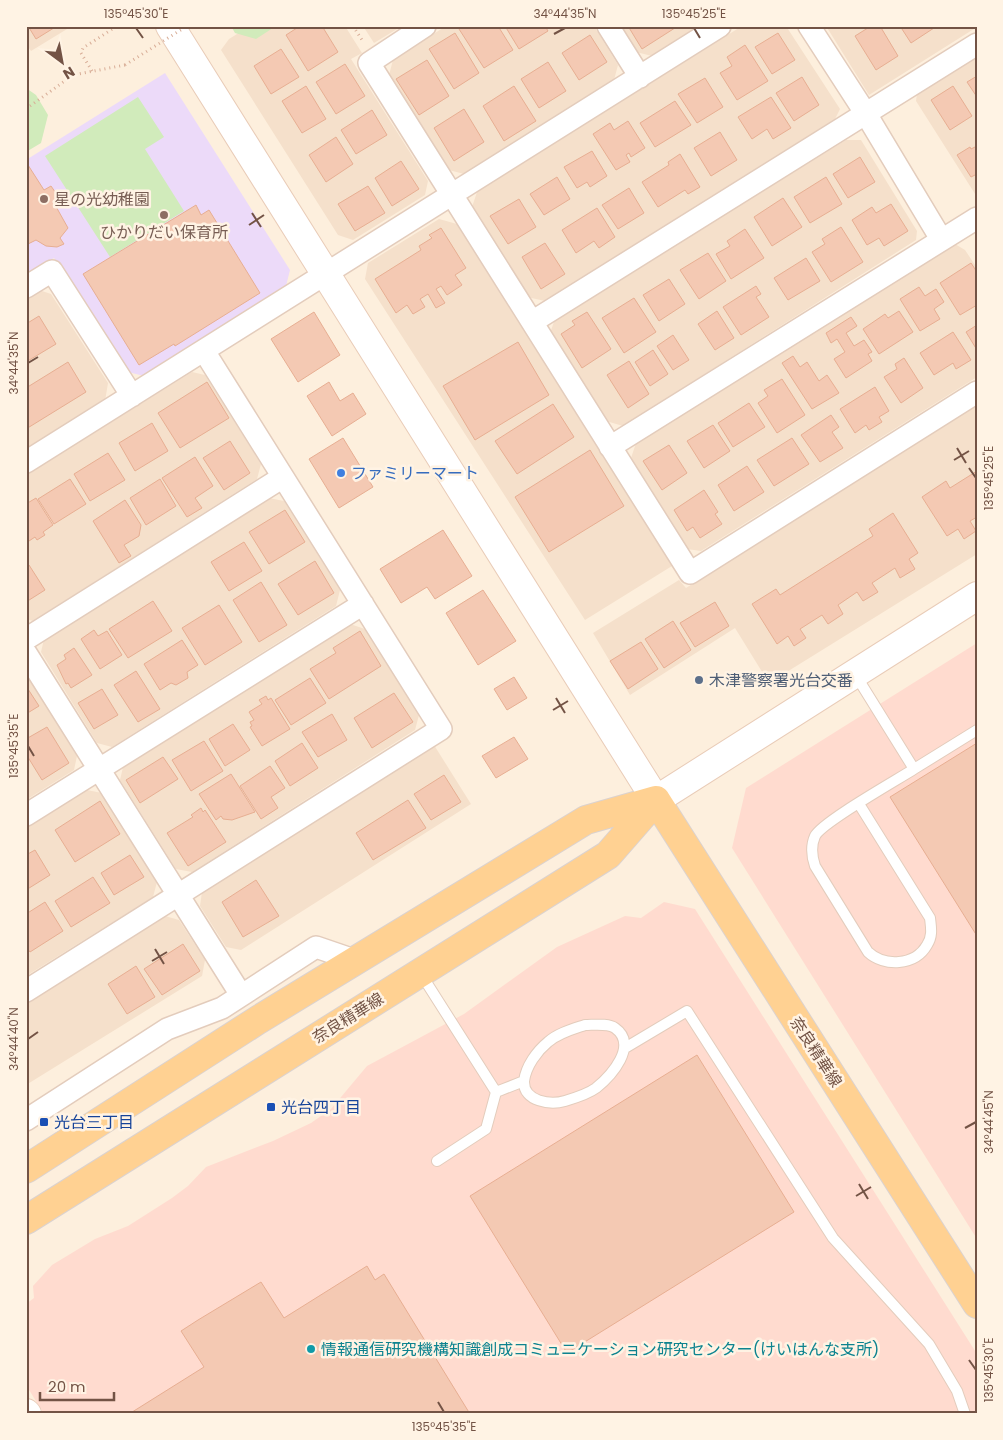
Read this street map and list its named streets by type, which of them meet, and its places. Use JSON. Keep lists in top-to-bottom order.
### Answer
{
  "streets": {
    "main road": ["奈良精華線"]
  },
  "places": {
    "other": [
      "星の光幼稚園",
      "ひかりだい保育所",
      "ファミリーマート",
      "木津警察署光台交番",
      "情報通信研究機構知識創成コミュニケーション研究センター(けいはんな支所)"
    ],
    "transit": ["光台四丁目", "光台三丁目"]
  },
  "scale_bar": "20 m",
  "north": "bottom right",
  "coordinates": [
    "135°45'30\"E",
    "34°44'35\"N",
    "135°45'25\"E",
    "135°45'35\"E",
    "34°44'40\"N",
    "34°44'45\"N"
  ]
}
